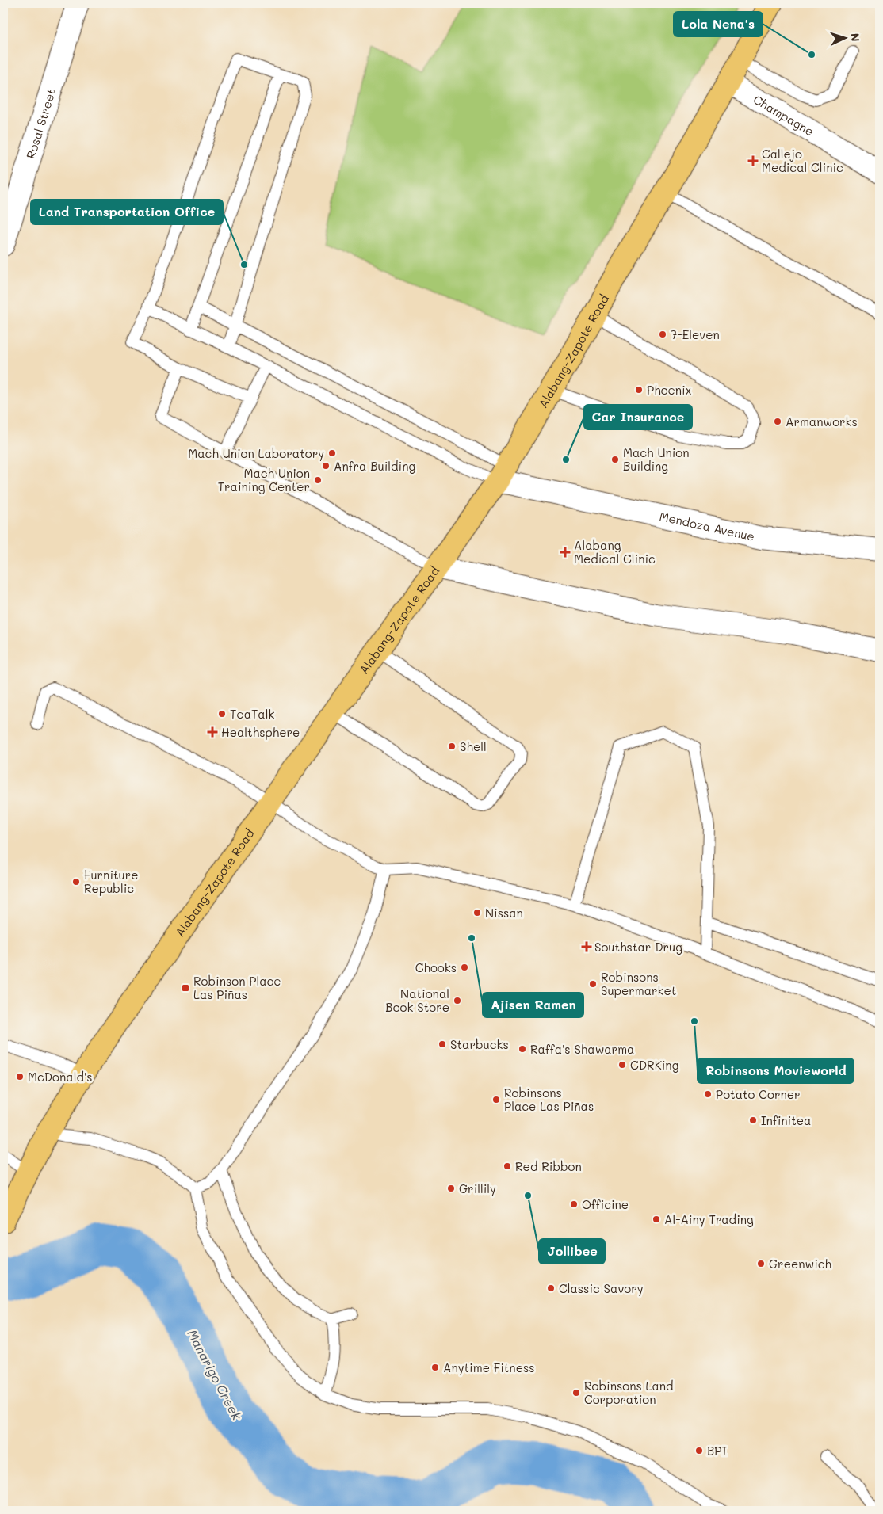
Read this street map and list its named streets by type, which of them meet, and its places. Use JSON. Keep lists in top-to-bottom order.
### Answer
{
  "streets": {
    "highway": ["Alabang-Zapote Road"],
    "street": ["Champagne", "Rosal Street", "Mendoza Avenue"]
  },
  "crossings": [
    ["Champagne", "Alabang-Zapote Road"],
    ["Alabang-Zapote Road", "Mendoza Avenue"]
  ],
  "water": ["Manarigo Creek"],
  "places": {
    "other": [
      "Lola Nena's",
      "Land Transportation Office",
      "7-Eleven",
      "Phoenix",
      "Armanworks",
      "Mach Union Laboratory",
      "Car Insurance",
      "Mach Union Building",
      "Anfra Building",
      "Mach Union Training Center",
      "TeaTalk",
      "Shell",
      "Furniture Republic",
      "Nissan",
      "Ajisen Ramen",
      "Chooks",
      "Robinsons Supermarket",
      "National Book Store",
      "Robinsons Movieworld",
      "Starbucks",
      "Raffa's Shawarma",
      "CDRKing",
      "McDonald's",
      "Potato Corner",
      "Robinsons Place Las Piñas",
      "Infinitea",
      "Red Ribbon",
      "Grillily",
      "Jollibee",
      "Officine",
      "Al-Ainy Trading",
      "Greenwich",
      "Classic Savory",
      "Anytime Fitness",
      "Robinsons Land Corporation",
      "BPI"
    ],
    "health": [
      "Callejo Medical Clinic",
      "Alabang Medical Clinic",
      "Healthsphere",
      "Southstar Drug"
    ],
    "transit": ["Robinson Place Las Piñas"]
  },
  "north": "right"
}
